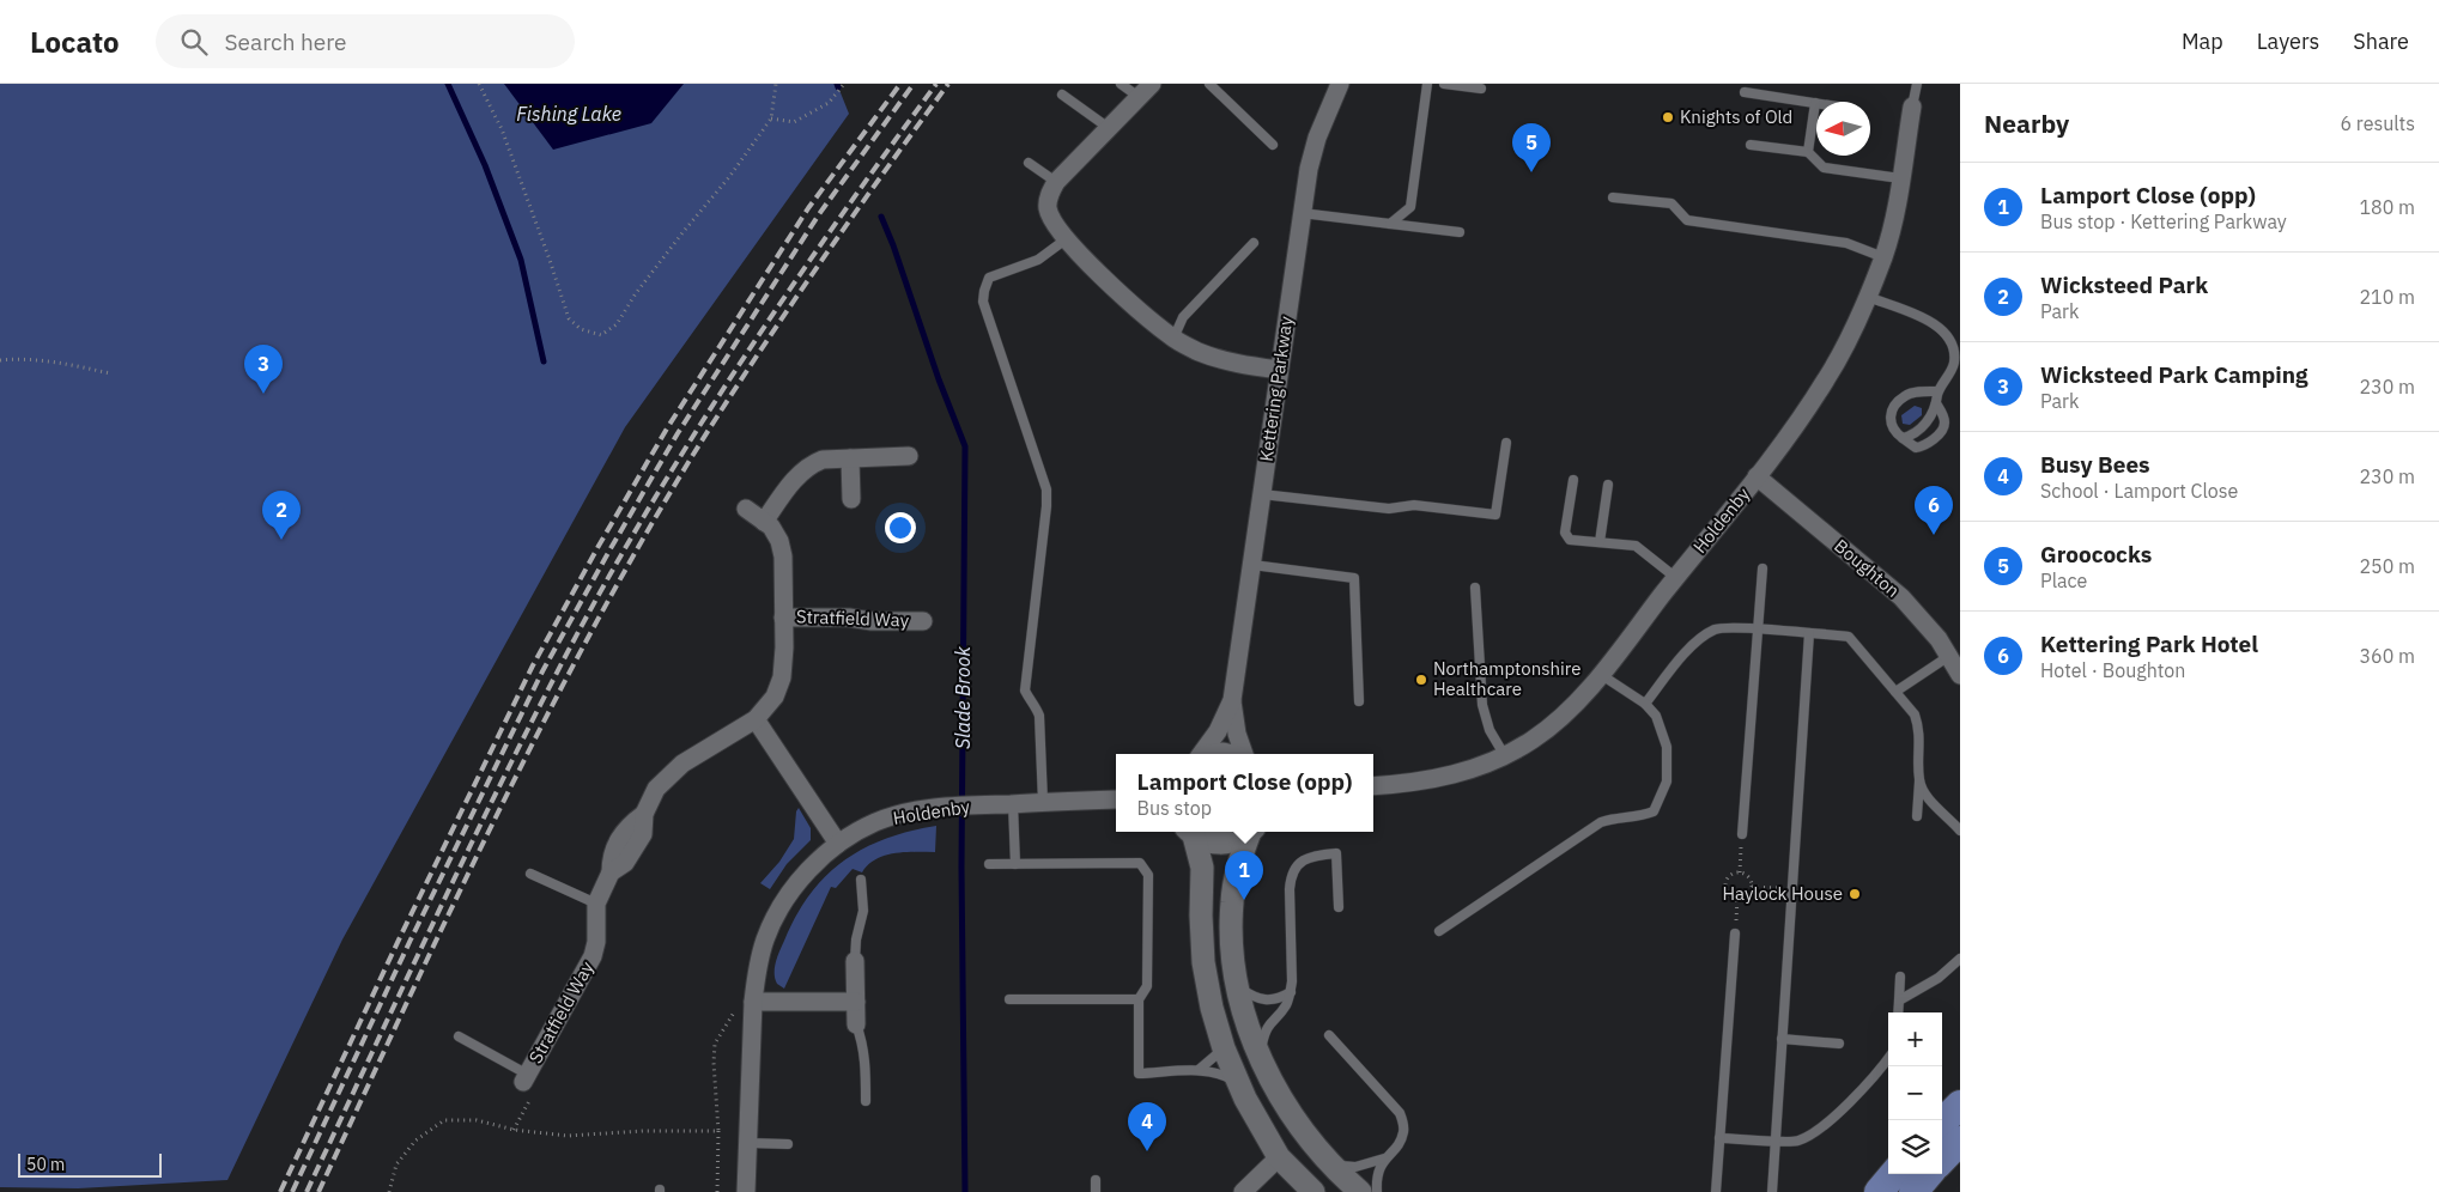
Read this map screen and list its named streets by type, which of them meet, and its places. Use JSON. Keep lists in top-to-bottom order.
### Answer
{
  "streets": {
    "street": [
      "Kettering Parkway",
      "Holdenby",
      "Boughton",
      "Stratfield Way"
    ]
  },
  "crossings": [
    ["Holdenby", "Boughton"]
  ],
  "water": ["Fishing Lake", "Slade Brook"],
  "places": ["Knights of Old", "Northamptonshire Healthcare", "Haylock House"],
  "scale_bar": "50 m",
  "north": "left",
  "page": {
    "header": "Locato",
    "search": "Search here",
    "nav": ["Map", "Layers", "Share"],
    "heading": ["Nearby", "6 results"],
    "pins": [
      "5",
      "3",
      "6",
      "2",
      "1",
      "4"
    ],
    "list": [
      {
        "mark": "1",
        "name": "Lamport Close (opp)",
        "note": "Bus stop · Kettering Parkway",
        "value": "180 m"
      },
      {
        "mark": "2",
        "name": "Wicksteed Park",
        "note": "Park",
        "value": "210 m"
      },
      {
        "mark": "3",
        "name": "Wicksteed Park Camping",
        "note": "Park",
        "value": "230 m"
      },
      {
        "mark": "4",
        "name": "Busy Bees",
        "note": "School · Lamport Close",
        "value": "230 m"
      },
      {
        "mark": "5",
        "name": "Groococks",
        "note": "Place",
        "value": "250 m"
      },
      {
        "mark": "6",
        "name": "Kettering Park Hotel",
        "note": "Hotel · Boughton",
        "value": "360 m"
      }
    ],
    "popup": ["Lamport Close (opp)", "Bus stop"],
    "map_buttons": ["+", "−"],
    "scale": "50 m"
  }
}
